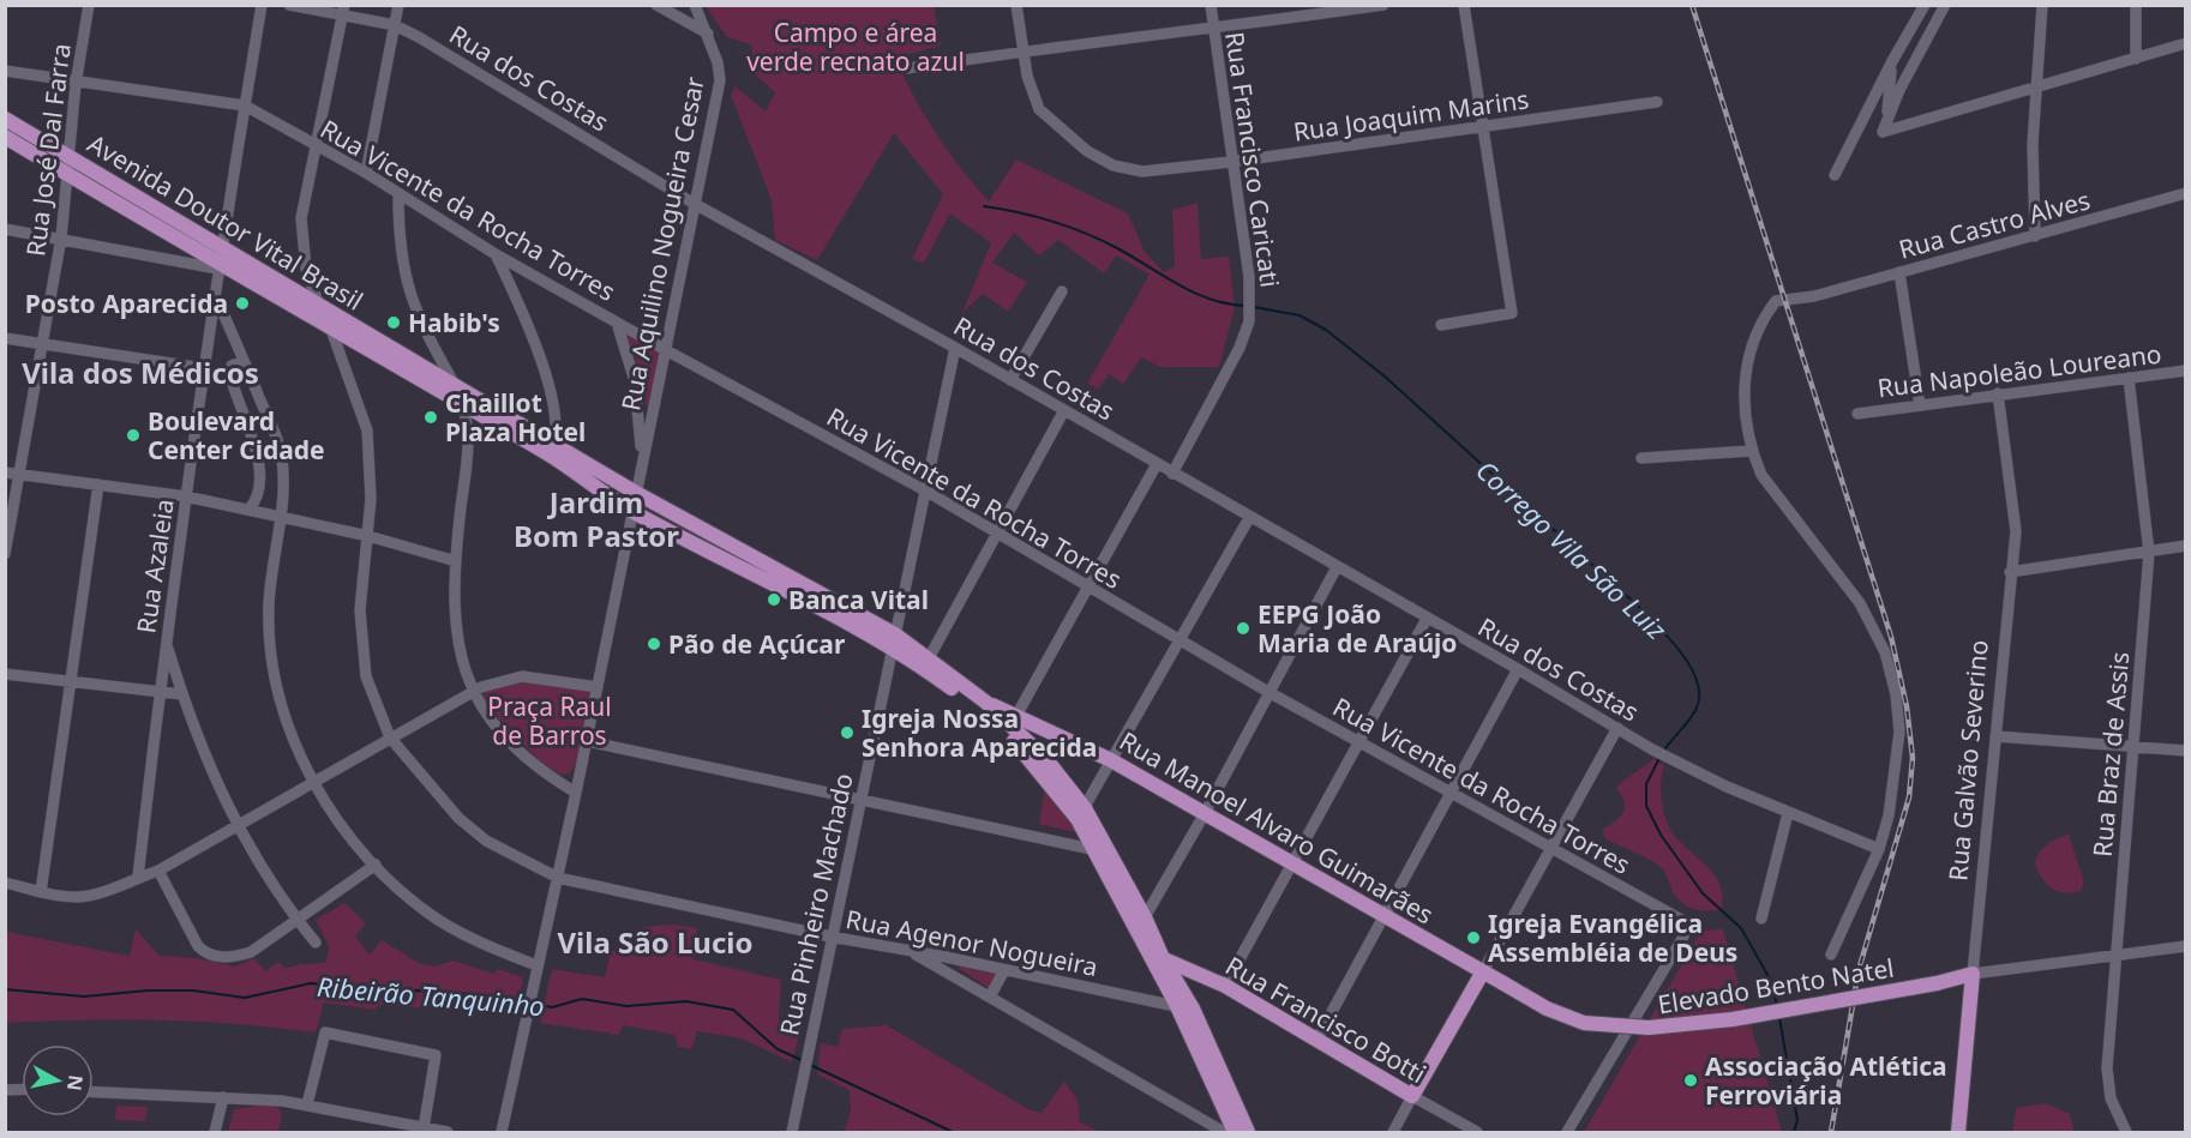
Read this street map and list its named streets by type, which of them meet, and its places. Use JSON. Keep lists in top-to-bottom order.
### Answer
{
  "streets": {
    "main road": [
      "Avenida Doutor Vital Brasil",
      "Rua Galvão Severino",
      "Rua Manoel Alvaro Guimarães",
      "Elevado Bento Natel",
      "Rua Francisco Botti"
    ],
    "street": [
      "Rua dos Costas",
      "Rua Joaquim Marins",
      "Rua José Dal Farra",
      "Rua Francisco Caricati",
      "Rua Vicente da Rocha Torres",
      "Rua Castro Alves",
      "Rua Aquilino Nogueira Cesar",
      "Rua Napoleão Loureano",
      "Rua Azaleia",
      "Rua Braz de Assis",
      "Rua Pinheiro Machado",
      "Rua Agenor Nogueira"
    ]
  },
  "crossings": [
    ["Rua dos Costas", "Rua Francisco Caricati"],
    ["Rua dos Costas", "Rua Aquilino Nogueira Cesar"],
    ["Rua dos Costas", "Rua Pinheiro Machado"],
    ["Rua dos Costas", "Rua Agenor Nogueira"],
    ["Rua Joaquim Marins", "Rua Francisco Caricati"],
    ["Rua José Dal Farra", "Rua Vicente da Rocha Torres"],
    ["Rua José Dal Farra", "Avenida Doutor Vital Brasil"],
    ["Rua Vicente da Rocha Torres", "Rua Aquilino Nogueira Cesar"],
    ["Rua Vicente da Rocha Torres", "Rua Azaleia"],
    ["Rua Vicente da Rocha Torres", "Rua Pinheiro Machado"],
    ["Rua Vicente da Rocha Torres", "Rua Agenor Nogueira"],
    ["Avenida Doutor Vital Brasil", "Rua Aquilino Nogueira Cesar"],
    ["Avenida Doutor Vital Brasil", "Rua Azaleia"],
    ["Avenida Doutor Vital Brasil", "Rua Manoel Alvaro Guimarães"],
    ["Avenida Doutor Vital Brasil", "Rua Pinheiro Machado"],
    ["Avenida Doutor Vital Brasil", "Rua Agenor Nogueira"],
    ["Avenida Doutor Vital Brasil", "Rua Francisco Botti"],
    ["Rua Aquilino Nogueira Cesar", "Rua Agenor Nogueira"],
    ["Rua Napoleão Loureano", "Rua Braz de Assis"],
    ["Rua Napoleão Loureano", "Rua Galvão Severino"],
    ["Rua Galvão Severino", "Elevado Bento Natel"],
    ["Rua Manoel Alvaro Guimarães", "Elevado Bento Natel"],
    ["Rua Pinheiro Machado", "Rua Agenor Nogueira"]
  ],
  "districts": ["Vila dos Médicos", "Jardim Bom Pastor", "Vila São Lucio"],
  "water": ["Corrego Vila São Luiz", "Ribeirão Tanquinho"],
  "parks": ["Campo e área verde recnato azul", "Praça Raul de Barros"],
  "places": [
    "Posto Aparecida",
    "Habib's",
    "Chaillot Plaza Hotel",
    "Boulevard Center Cidade",
    "Banca Vital",
    "EEPG João Maria de Araújo",
    "Pão de Açúcar",
    "Igreja Nossa Senhora Aparecida",
    "Igreja Evangélica Assembléia de Deus",
    "Associação Atlética Ferroviária"
  ],
  "north": "right"
}
